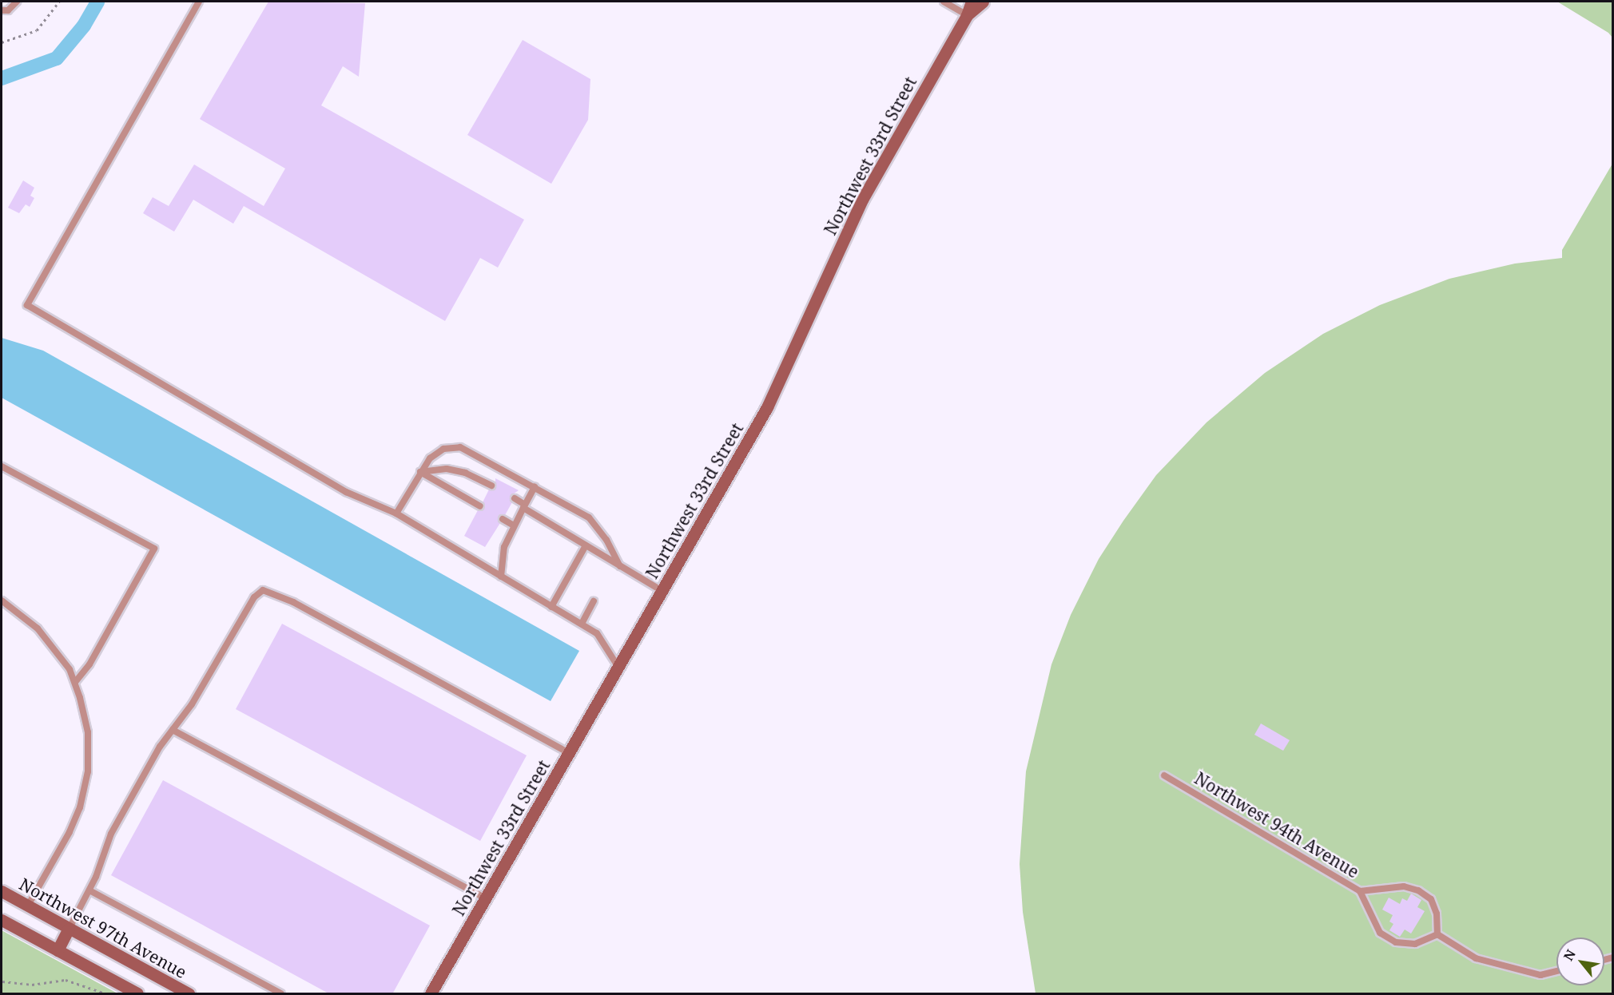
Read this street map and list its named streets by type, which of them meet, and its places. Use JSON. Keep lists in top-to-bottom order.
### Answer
{
  "streets": {
    "street": ["Northwest 33rd Street", "Northwest 97th Avenue"],
    "lane": ["Northwest 94th Avenue"]
  },
  "north": "top left"
}
